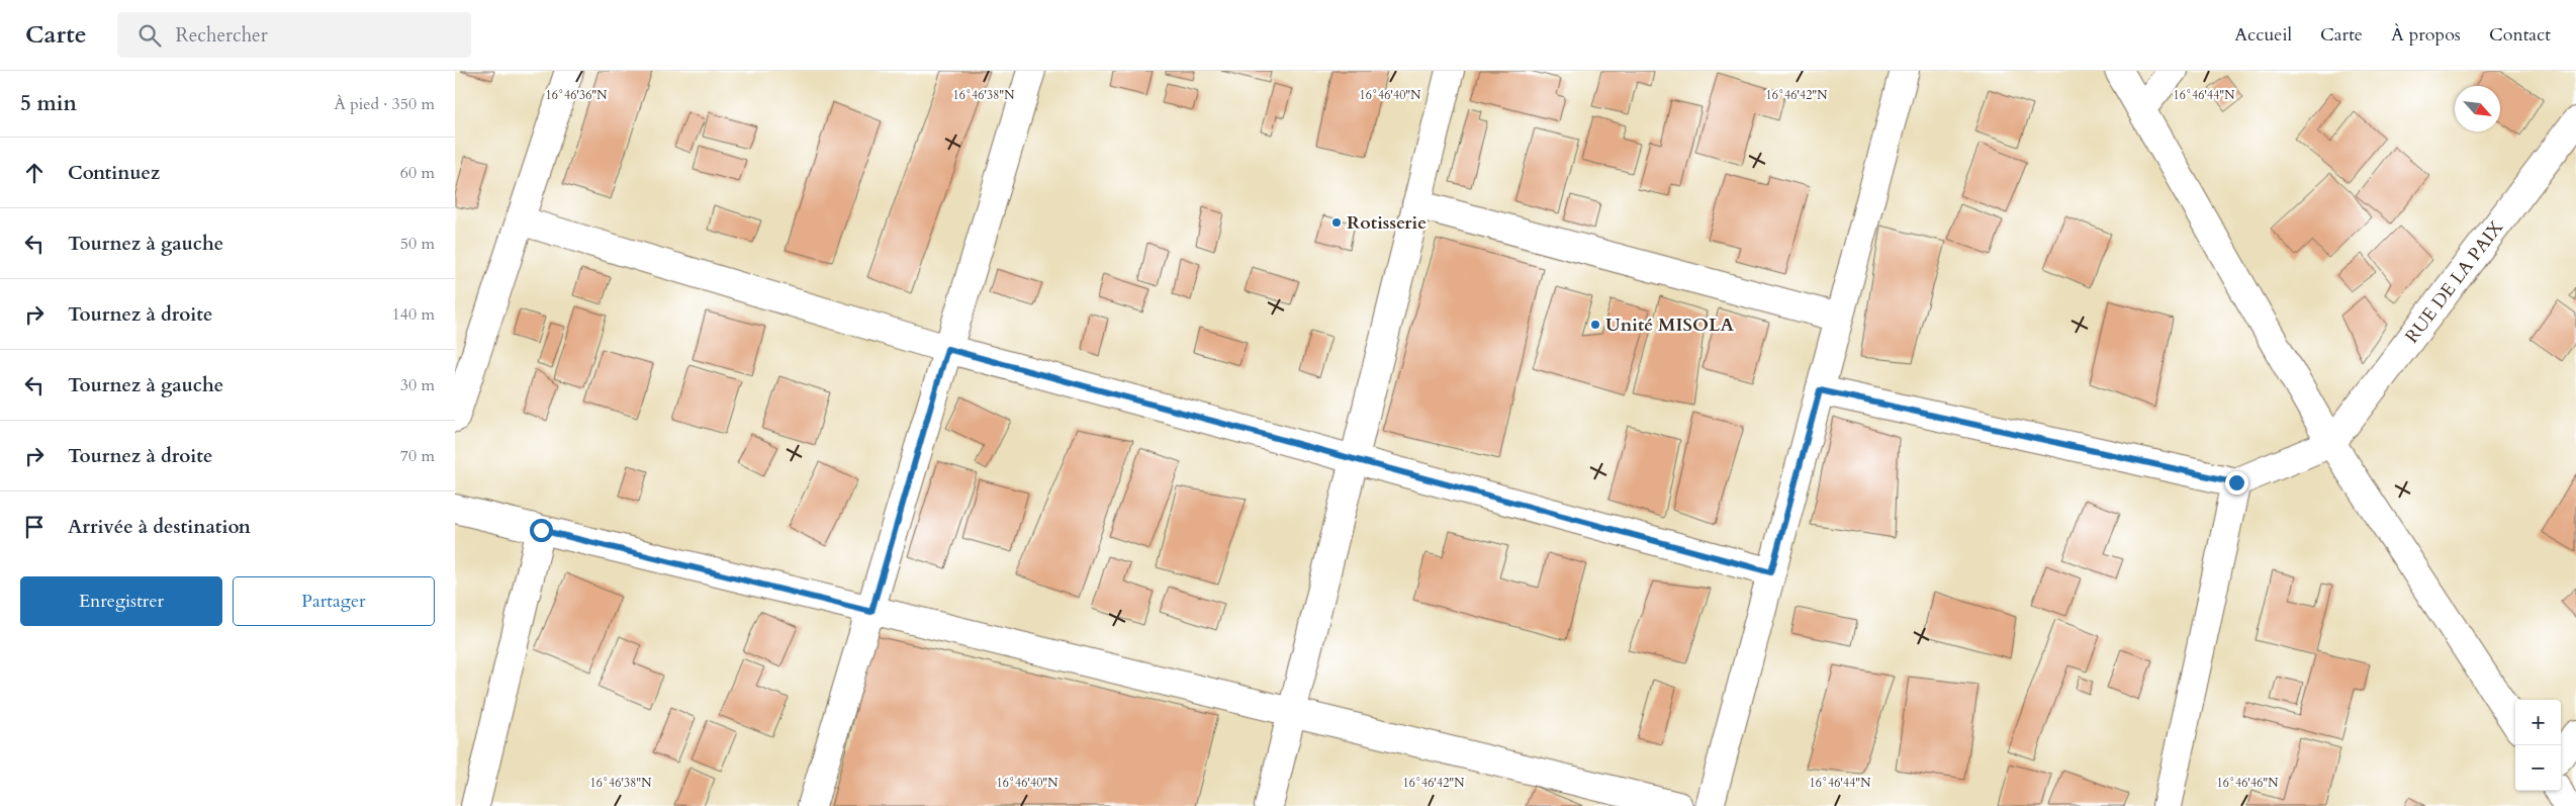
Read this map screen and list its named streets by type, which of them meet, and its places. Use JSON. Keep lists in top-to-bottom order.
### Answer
{
  "streets": {
    "street": ["RUE DE LA PAIX"]
  },
  "places": ["Rotisserie", "Unité MISOLA"],
  "north": "bottom right",
  "page": {
    "header": "Carte",
    "search": "Rechercher",
    "nav": [
      "Accueil",
      "Carte",
      "À propos",
      "Contact"
    ],
    "heading": ["5 min", "À pied · 350 m"],
    "list": [
      ["Continuez", "60 m"],
      ["Tournez à gauche", "50 m"],
      ["Tournez à droite", "140 m"],
      ["Tournez à gauche", "30 m"],
      ["Tournez à droite", "70 m"],
      "Arrivée à destination"
    ],
    "buttons": ["Enregistrer", "Partager"],
    "map_buttons": ["+", "−"]
  },
  "coordinates": [
    "16°46'36\"N",
    "16°46'38\"N",
    "16°46'40\"N",
    "16°46'42\"N",
    "16°46'44\"N",
    "16°46'46\"N"
  ]
}
